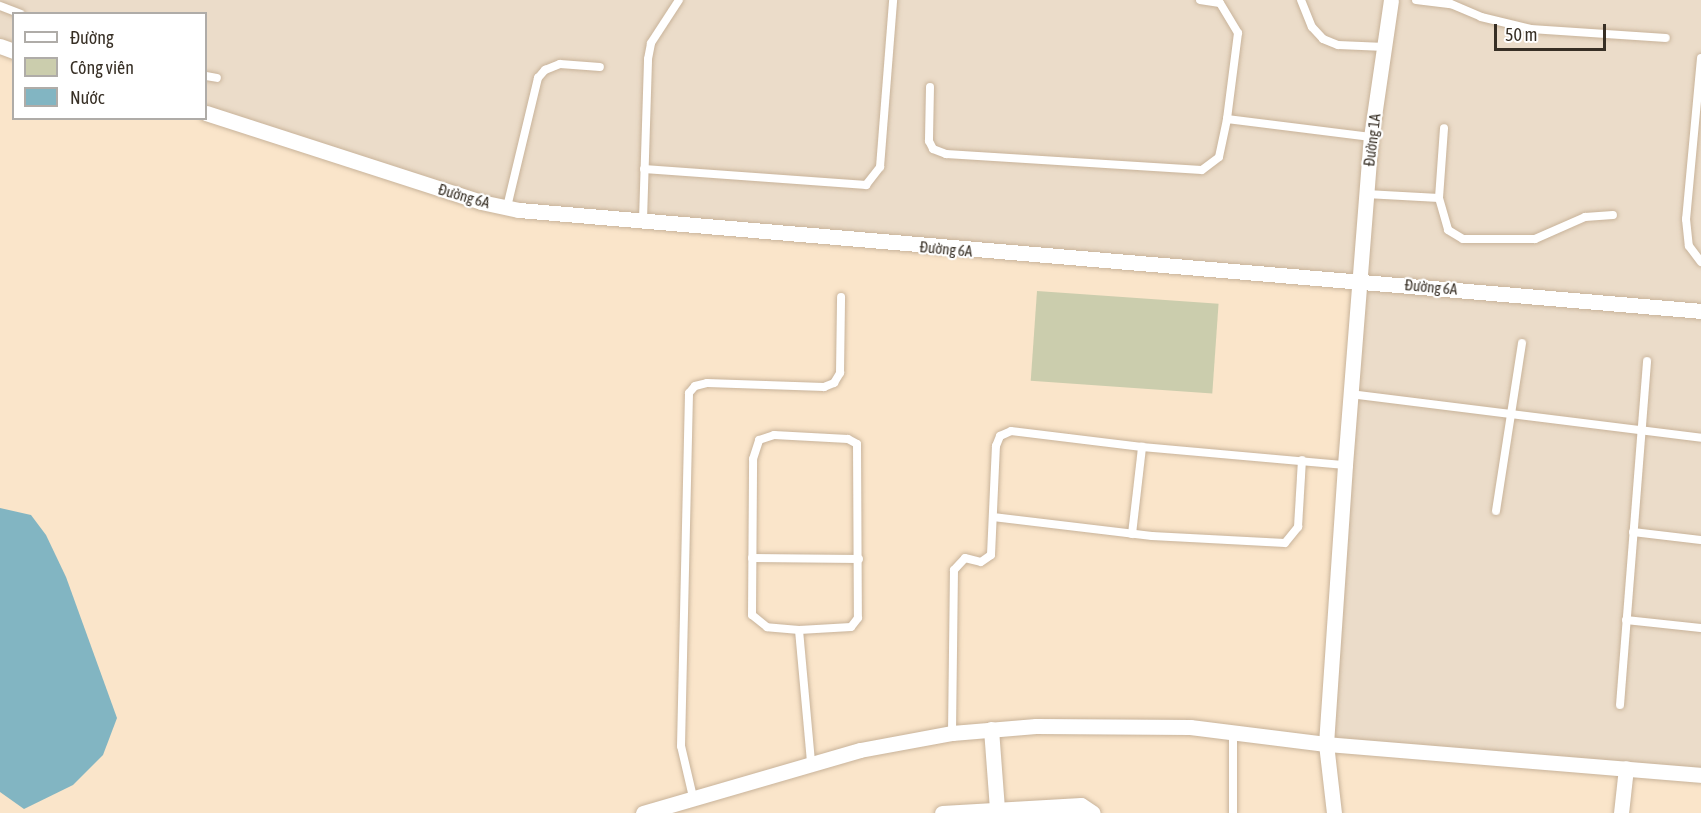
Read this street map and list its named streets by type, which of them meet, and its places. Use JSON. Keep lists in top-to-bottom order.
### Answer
{
  "streets": {
    "street": ["Đường 1A", "Đường 6A"]
  },
  "crossings": [
    ["Đường 1A", "Đường 6A"]
  ],
  "legend": ["Đường", "Công viên", "Nước"],
  "scale_bar": "50 m"
}
